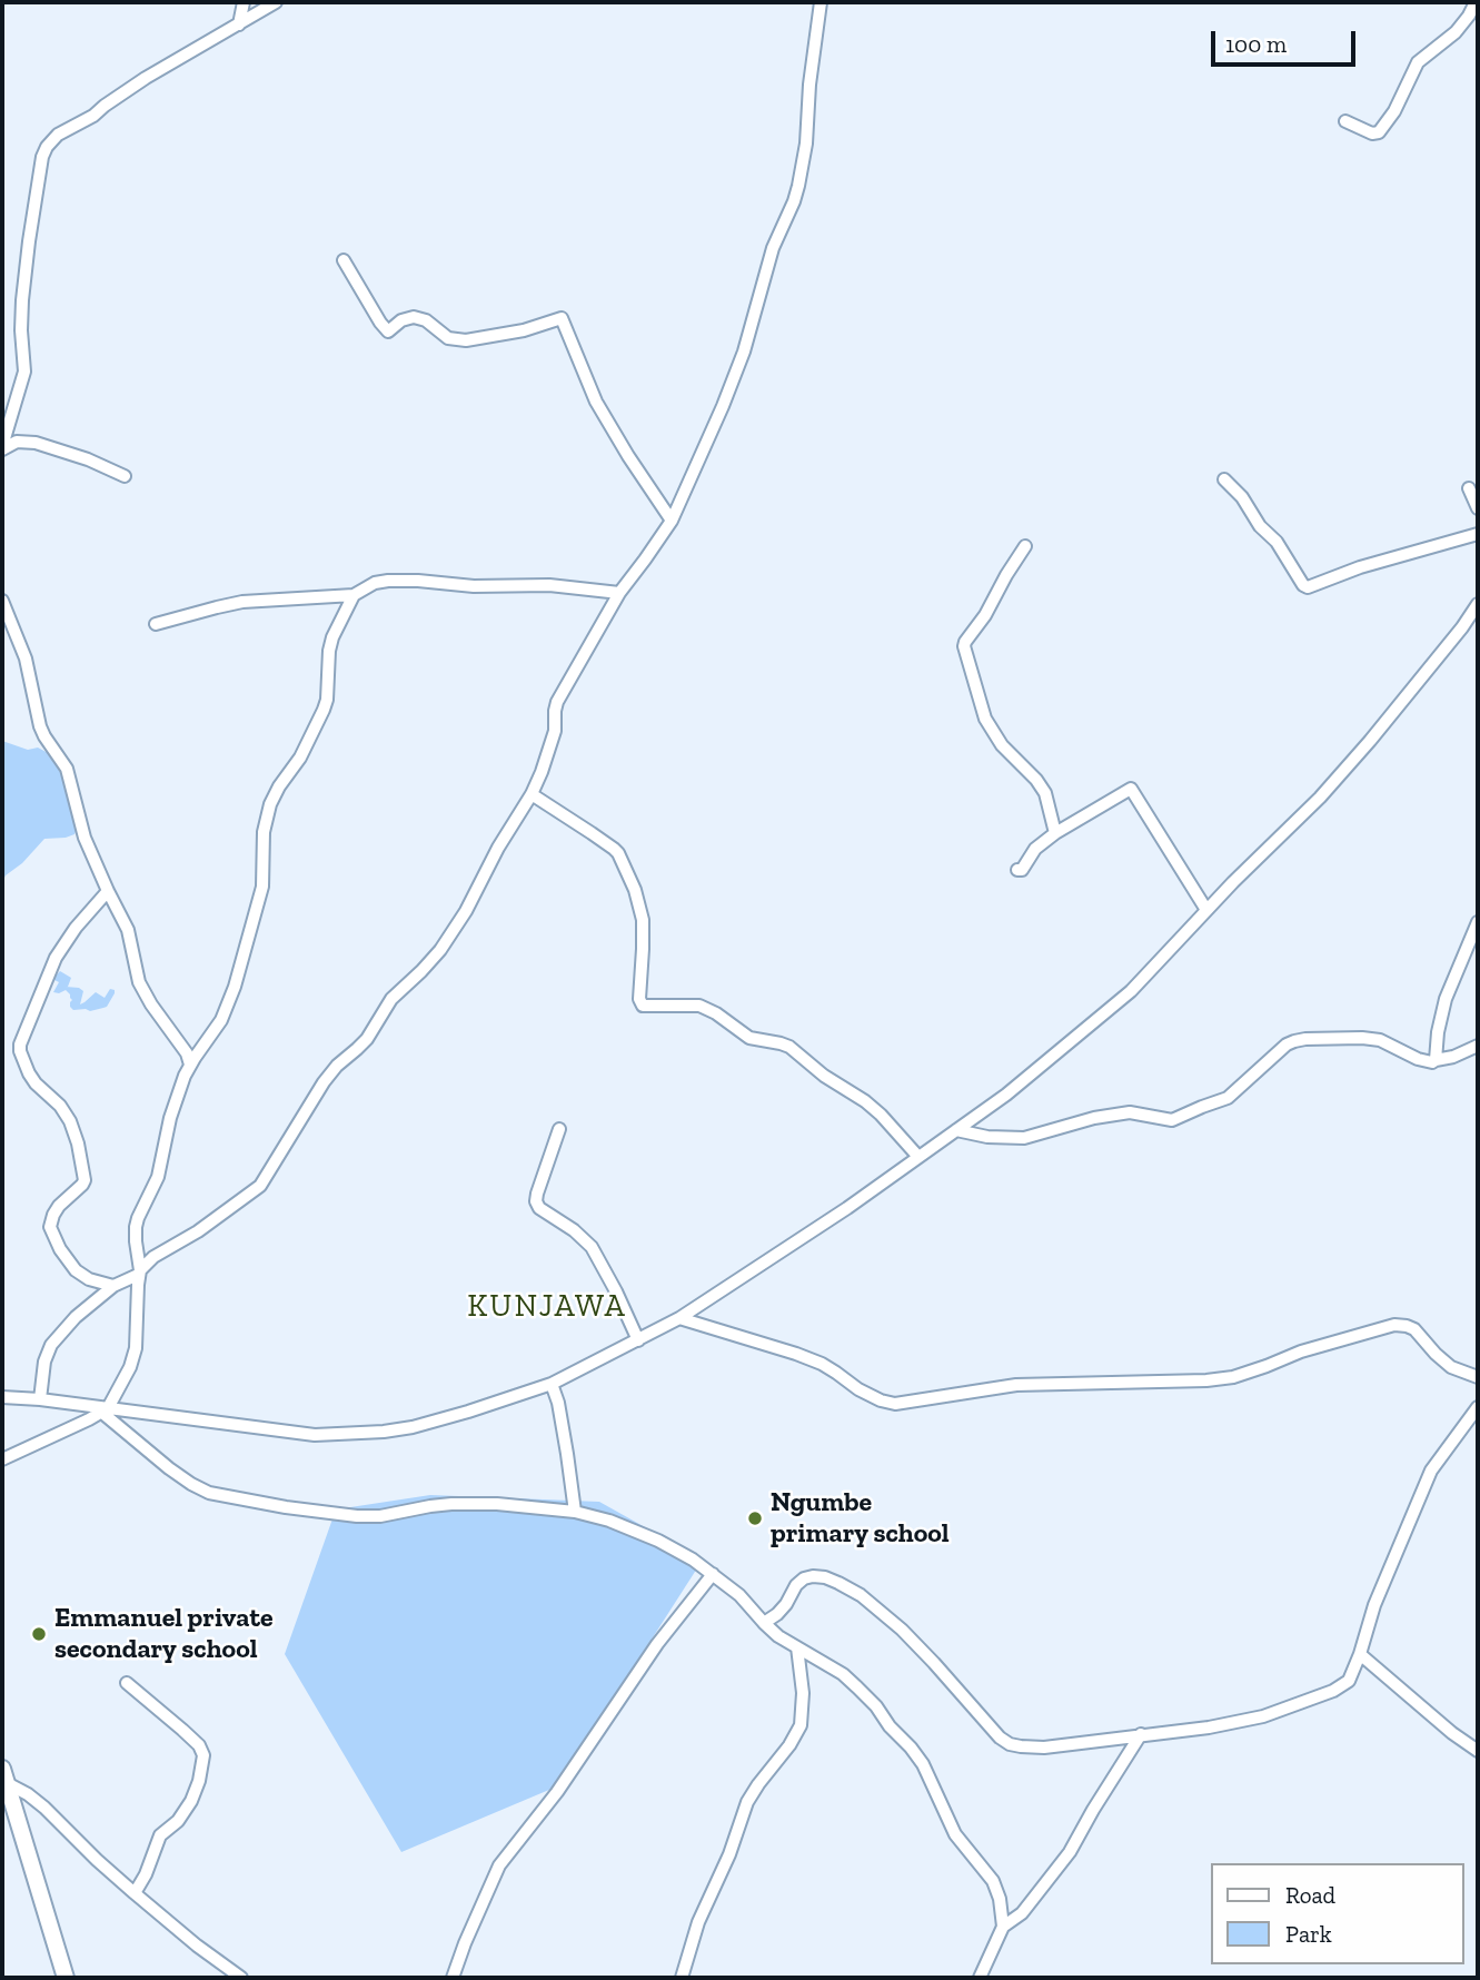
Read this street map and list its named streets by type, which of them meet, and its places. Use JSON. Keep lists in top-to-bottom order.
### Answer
{
  "districts": ["KUNJAWA"],
  "places": ["Ngumbe primary school", "Emmanuel private secondary school"],
  "legend": ["Road", "Park"],
  "scale_bar": "100 m"
}
